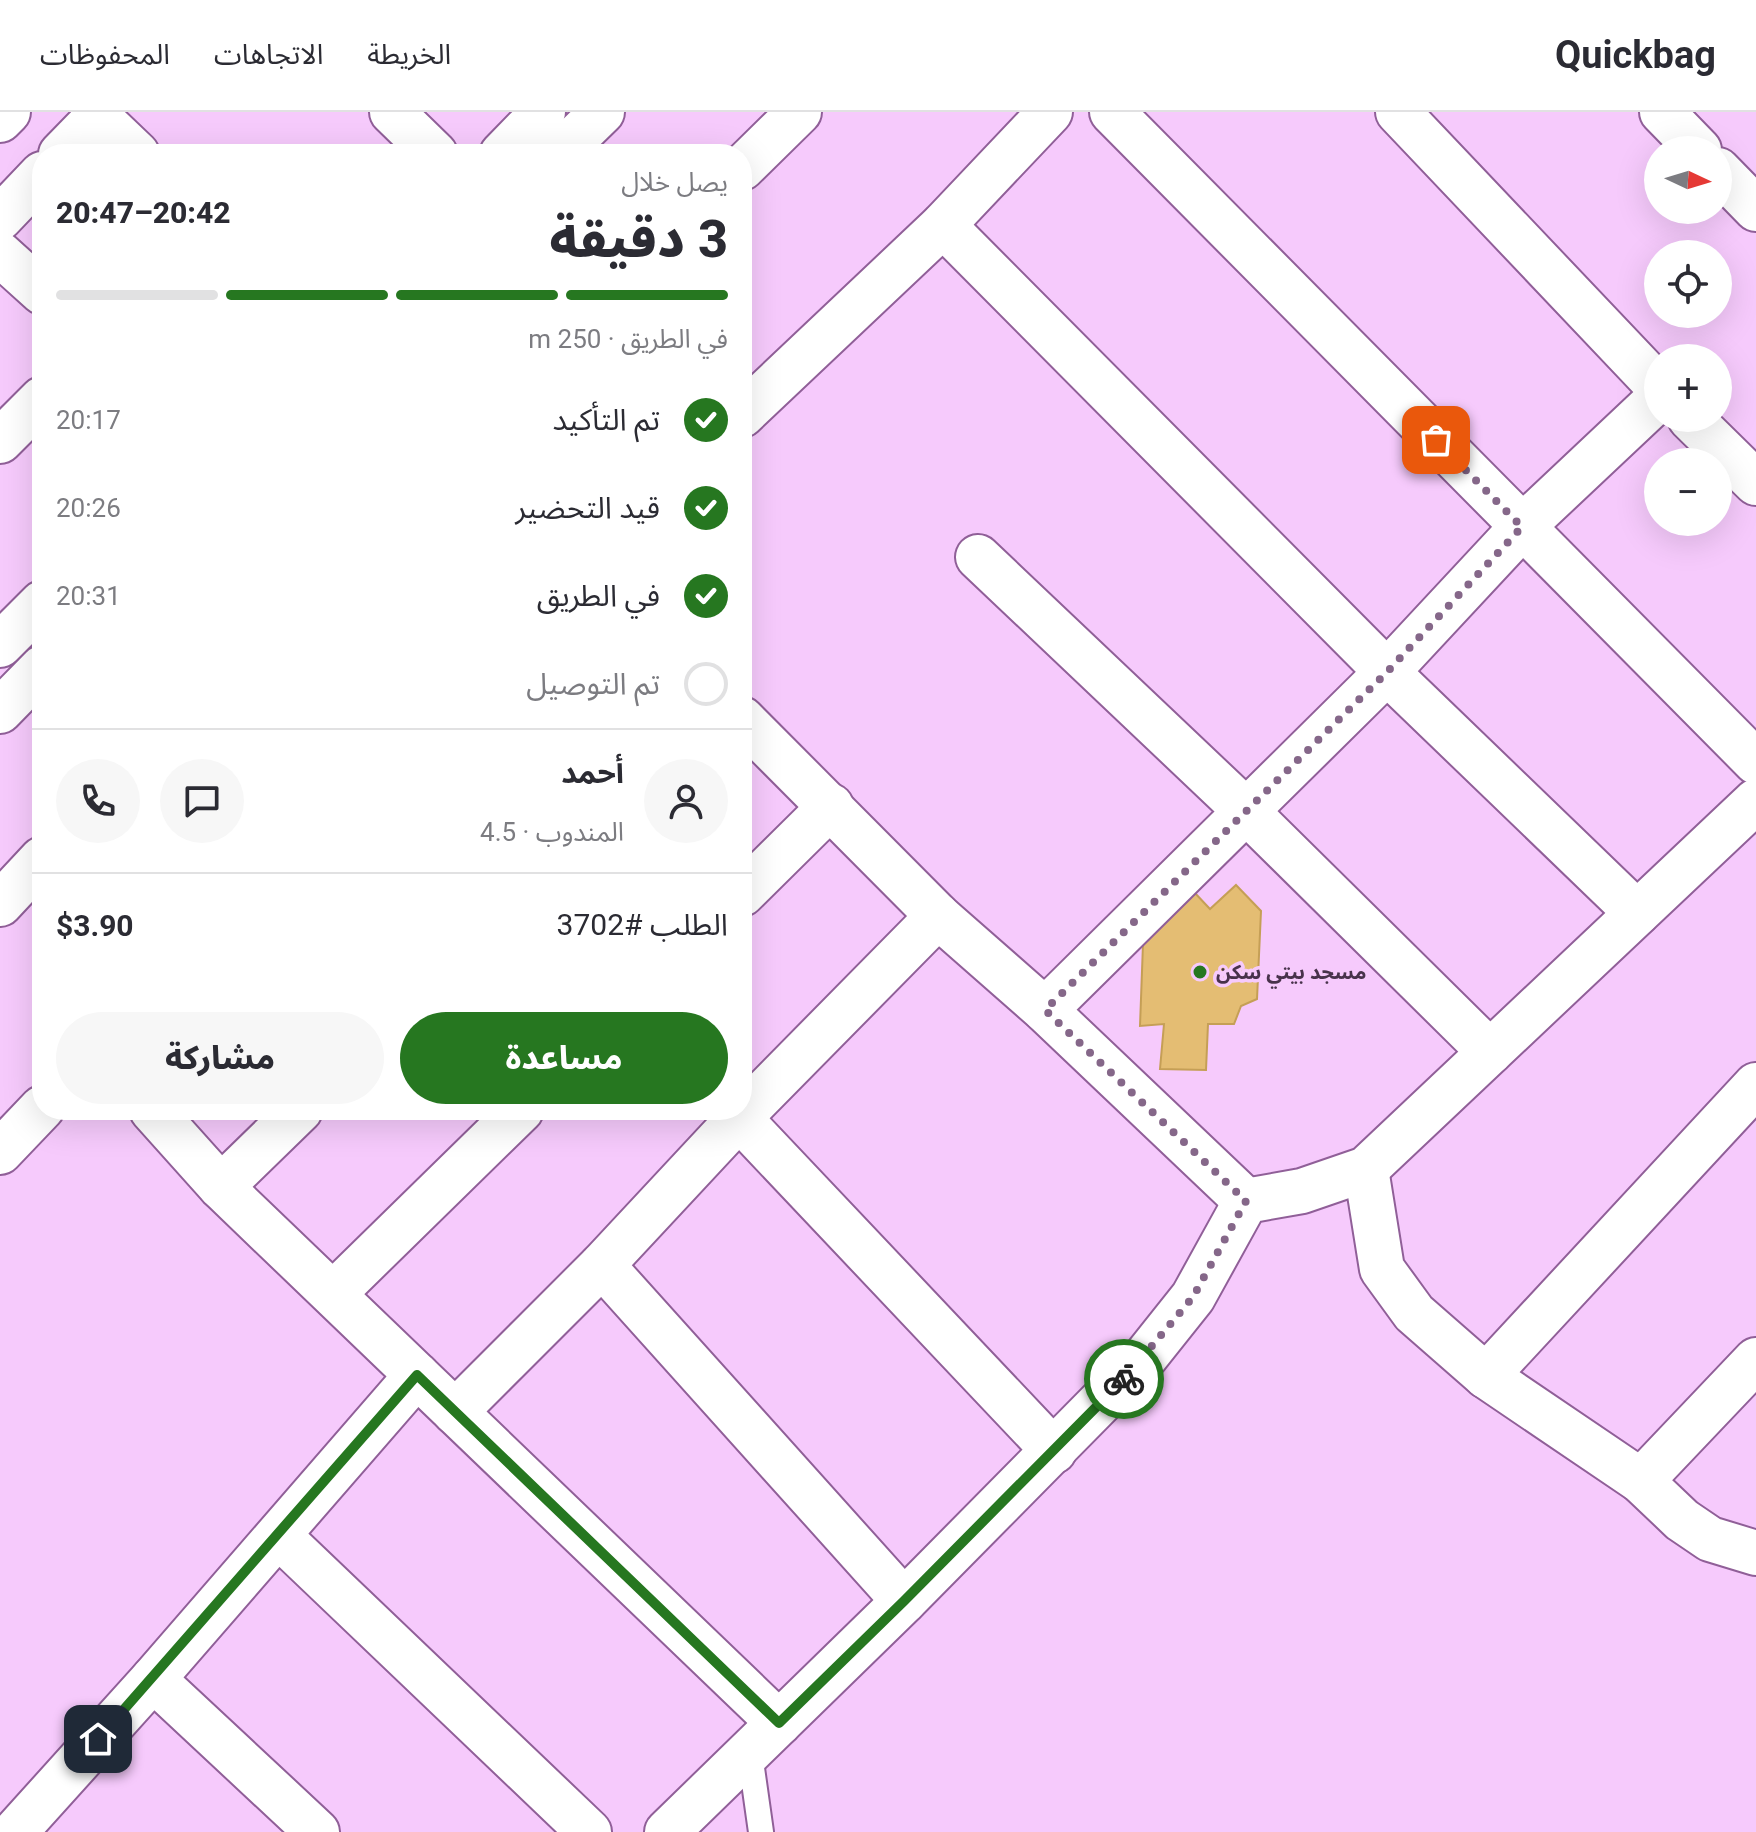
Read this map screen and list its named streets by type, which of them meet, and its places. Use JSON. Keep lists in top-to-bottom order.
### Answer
{
  "places": ["مسجد بيتي سكن"],
  "north": "right",
  "page": {
    "header": "Quickbag",
    "nav": ["الخريطة", "الاتجاهات", "المحفوظات"],
    "map_buttons": ["+", "−"],
    "heading": ["3 دقيقة", "يصل خلال", "20:42–20:47"],
    "panel": [
      "أحمد",
      "المندوب · 4.5",
      "الطلب #3702",
      "$3.90"
    ],
    "bar": "في الطريق · 250 m",
    "list": [
      ["تم التأكيد", "20:17"],
      ["قيد التحضير", "20:26"],
      ["في الطريق", "20:31"],
      "تم التوصيل"
    ],
    "buttons": ["مساعدة", "مشاركة"]
  }
}
